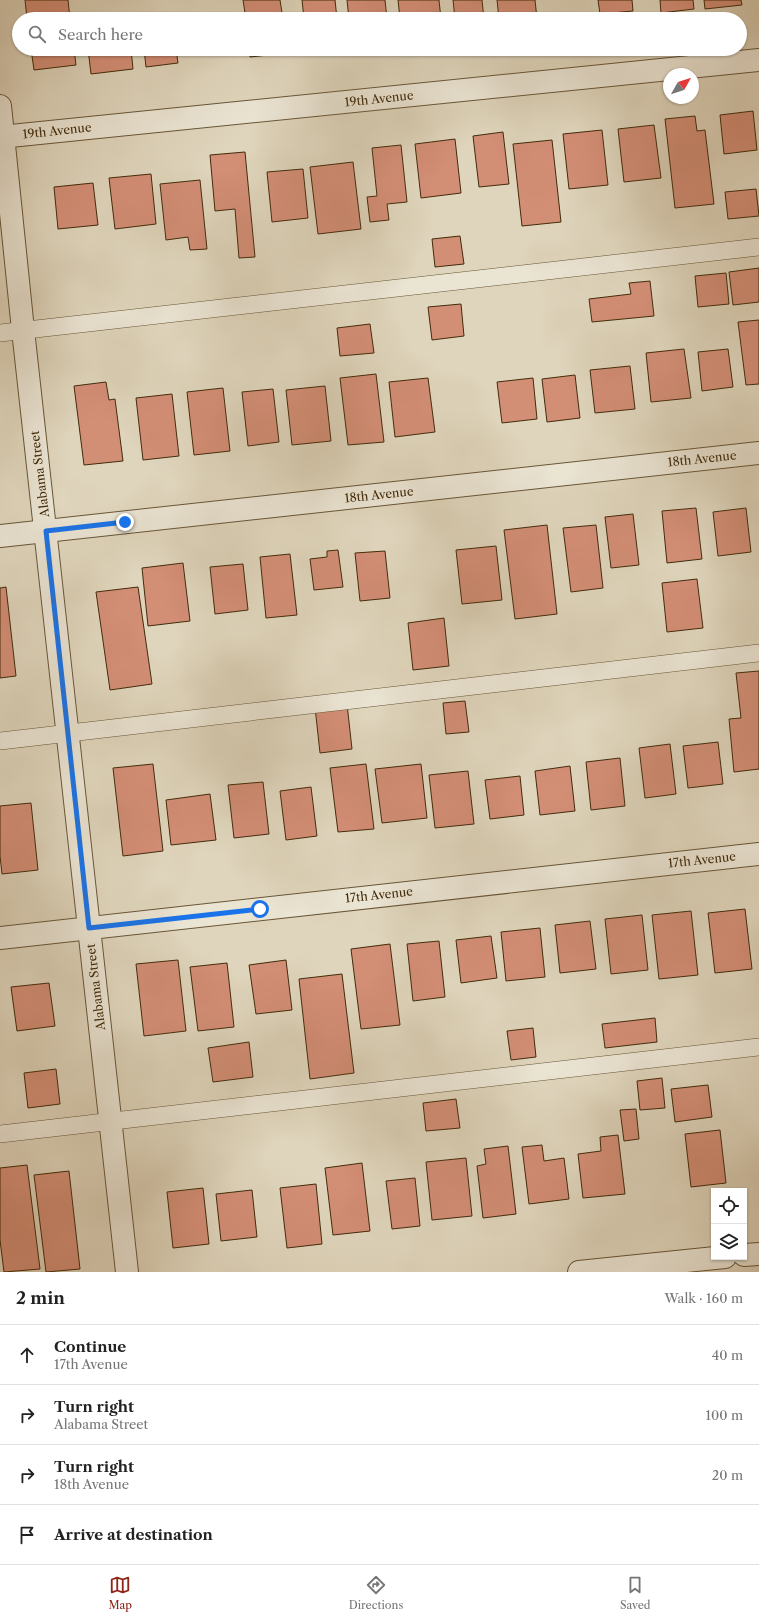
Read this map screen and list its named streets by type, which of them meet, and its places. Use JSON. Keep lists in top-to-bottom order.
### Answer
{
  "streets": {
    "street": [
      "19th Avenue",
      "18th Avenue",
      "Alabama Street",
      "17th Avenue"
    ]
  },
  "crossings": [
    ["19th Avenue", "Alabama Street"],
    ["18th Avenue", "Alabama Street"],
    ["Alabama Street", "17th Avenue"]
  ],
  "north": "top right",
  "page": {
    "search": "Search here",
    "heading": ["2 min", "Walk · 160 m"],
    "list": [
      ["Continue", "17th Avenue", "40 m"],
      ["Turn right", "Alabama Street", "100 m"],
      ["Turn right", "18th Avenue", "20 m"],
      "Arrive at destination"
    ],
    "nav": ["Map", "Directions", "Saved"]
  }
}
